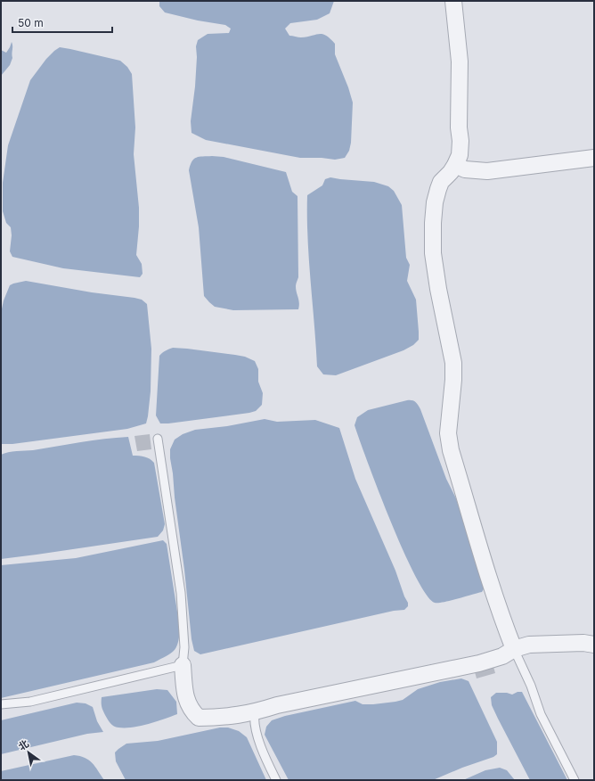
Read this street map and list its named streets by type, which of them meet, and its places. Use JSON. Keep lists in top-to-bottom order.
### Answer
{
  "scale_bar": "50 m",
  "north": "top left"
}
